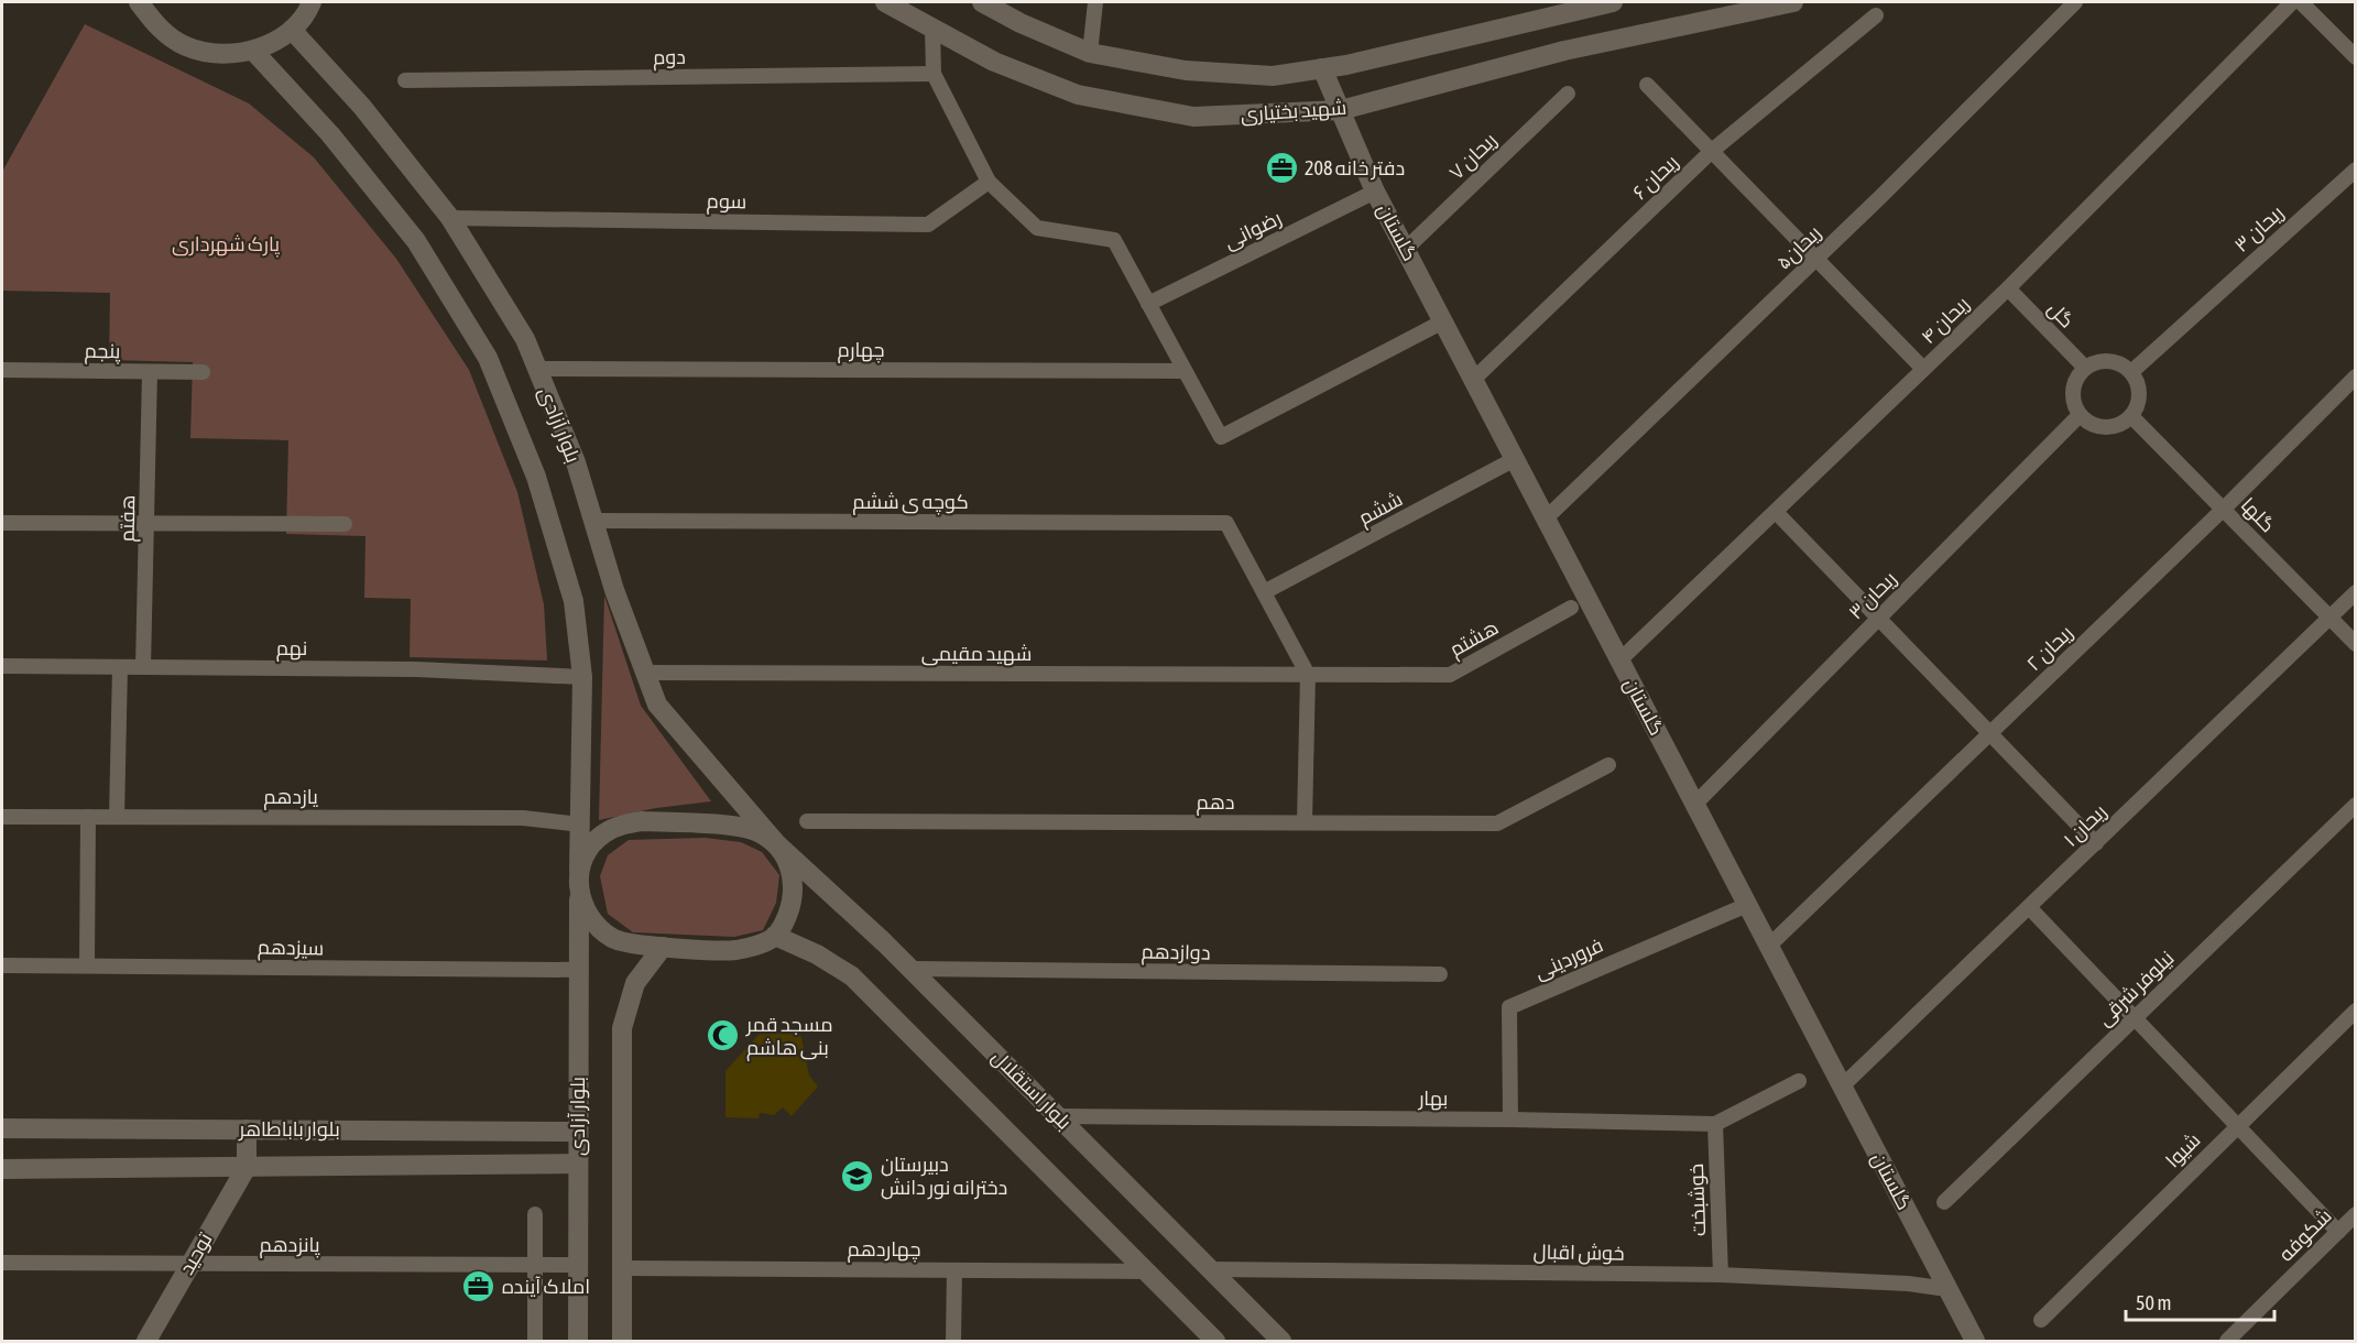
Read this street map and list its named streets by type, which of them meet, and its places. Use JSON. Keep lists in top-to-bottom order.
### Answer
{
  "streets": {
    "main road": [
      "شهید بختیاری",
      "گلستان",
      "بلوار آزادی",
      "بلوار استقلال",
      "بلوار باباطاهر",
      "توحید"
    ],
    "street": [
      "دوم",
      "ریحان ۷",
      "ریحان ۶",
      "سوم",
      "ریحان ۳",
      "رضوانی",
      "ریحان۵",
      "گل",
      "ریحان ۴",
      "چهارم",
      "پنجم",
      "کوچه ی ششم",
      "ششم",
      "گلها",
      "هفتم",
      "هشتم",
      "نهم",
      "ریحان ۲",
      "شهید مقیمی",
      "یازدهم",
      "دهم",
      "ریحان ۱",
      "سیزدهم",
      "دوازدهم",
      "فروردینی",
      "نیلوفر شرقی",
      "بهار",
      "شیوا",
      "خوشبخت",
      "شکوفه",
      "پانزدهم",
      "چهاردهم",
      "خوش اقبال"
    ]
  },
  "crossings": [
    ["شهید بختیاری", "گلستان"],
    ["ریحان ۷", "گلستان"],
    ["ریحان ۶", "گلستان"],
    ["سوم", "بلوار آزادی"],
    ["ریحان ۳", "گلستان"],
    ["ریحان ۳", "گل"],
    ["ریحان ۳", "گلها"],
    ["رضوانی", "گلستان"],
    ["گلستان", "ریحان۵"],
    ["گلستان", "ریحان ۴"],
    ["گلستان", "ششم"],
    ["گلستان", "ریحان ۲"],
    ["گلستان", "ریحان ۱"],
    ["گلستان", "فروردینی"],
    ["گلستان", "خوش اقبال"],
    ["گل", "ریحان ۴"],
    ["گل", "گلها"],
    ["چهارم", "بلوار آزادی"],
    ["پنجم", "هفتم"],
    ["بلوار آزادی", "کوچه ی ششم"],
    ["بلوار آزادی", "نهم"],
    ["بلوار آزادی", "شهید مقیمی"],
    ["بلوار آزادی", "یازدهم"],
    ["بلوار آزادی", "سیزدهم"],
    ["بلوار آزادی", "بلوار استقلال"],
    ["بلوار آزادی", "بلوار باباطاهر"],
    ["بلوار آزادی", "پانزدهم"],
    ["کوچه ی ششم", "ششم"],
    ["گلها", "ریحان ۲"],
    ["گلها", "ریحان ۱"],
    ["هفتم", "نهم"],
    ["هشتم", "شهید مقیمی"],
    ["دوازدهم", "بلوار استقلال"],
    ["فروردینی", "بهار"],
    ["بلوار استقلال", "بهار"],
    ["بلوار استقلال", "خوش اقبال"],
    ["بهار", "خوشبخت"],
    ["بلوار باباطاهر", "توحید"],
    ["خوشبخت", "خوش اقبال"],
    ["پانزدهم", "توحید"]
  ],
  "parks": ["پارک شهرداری"],
  "places": {
    "office": ["دفتر خانه 208", "املاک آینده"],
    "mosque": ["مسجد قمر بنی هاشم"],
    "school or university": ["دبیرستان دخترانه نور دانش"]
  },
  "scale_bar": "50 m"
}
